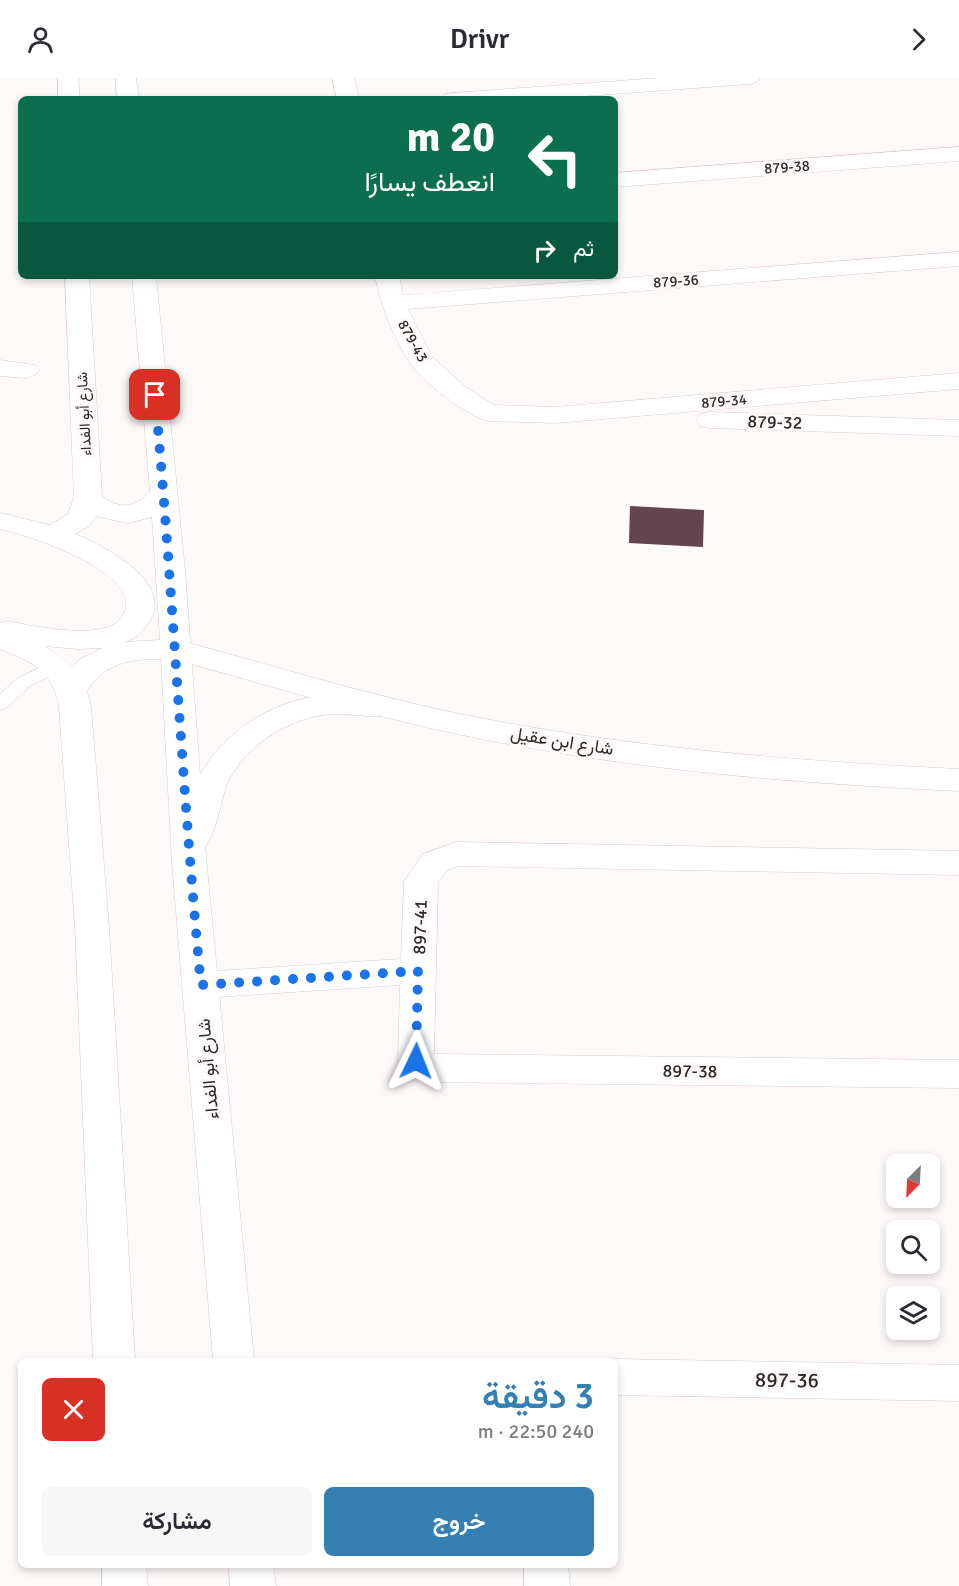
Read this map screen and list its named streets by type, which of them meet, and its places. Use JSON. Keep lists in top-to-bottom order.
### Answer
{
  "streets": {
    "street": [
      "879-38",
      "879-36",
      "879-43",
      "879-34",
      "شارع أبو الفداء",
      "879-32",
      "شارع ابن عقيل",
      "897-41",
      "897-38",
      "897-36"
    ]
  },
  "crossings": [
    ["879-36", "879-43"],
    ["879-43", "879-34"],
    ["879-34", "879-32"],
    ["شارع أبو الفداء", "شارع ابن عقيل"],
    ["897-41", "897-38"]
  ],
  "north": "bottom left",
  "page": {
    "header": "Drivr",
    "turn": ["20 m", "انعطف يسارًا"],
    "then": "ثم",
    "heading": ["3 دقيقة", "240 m · 22:50"],
    "buttons": ["خروج", "مشاركة"]
  }
}
